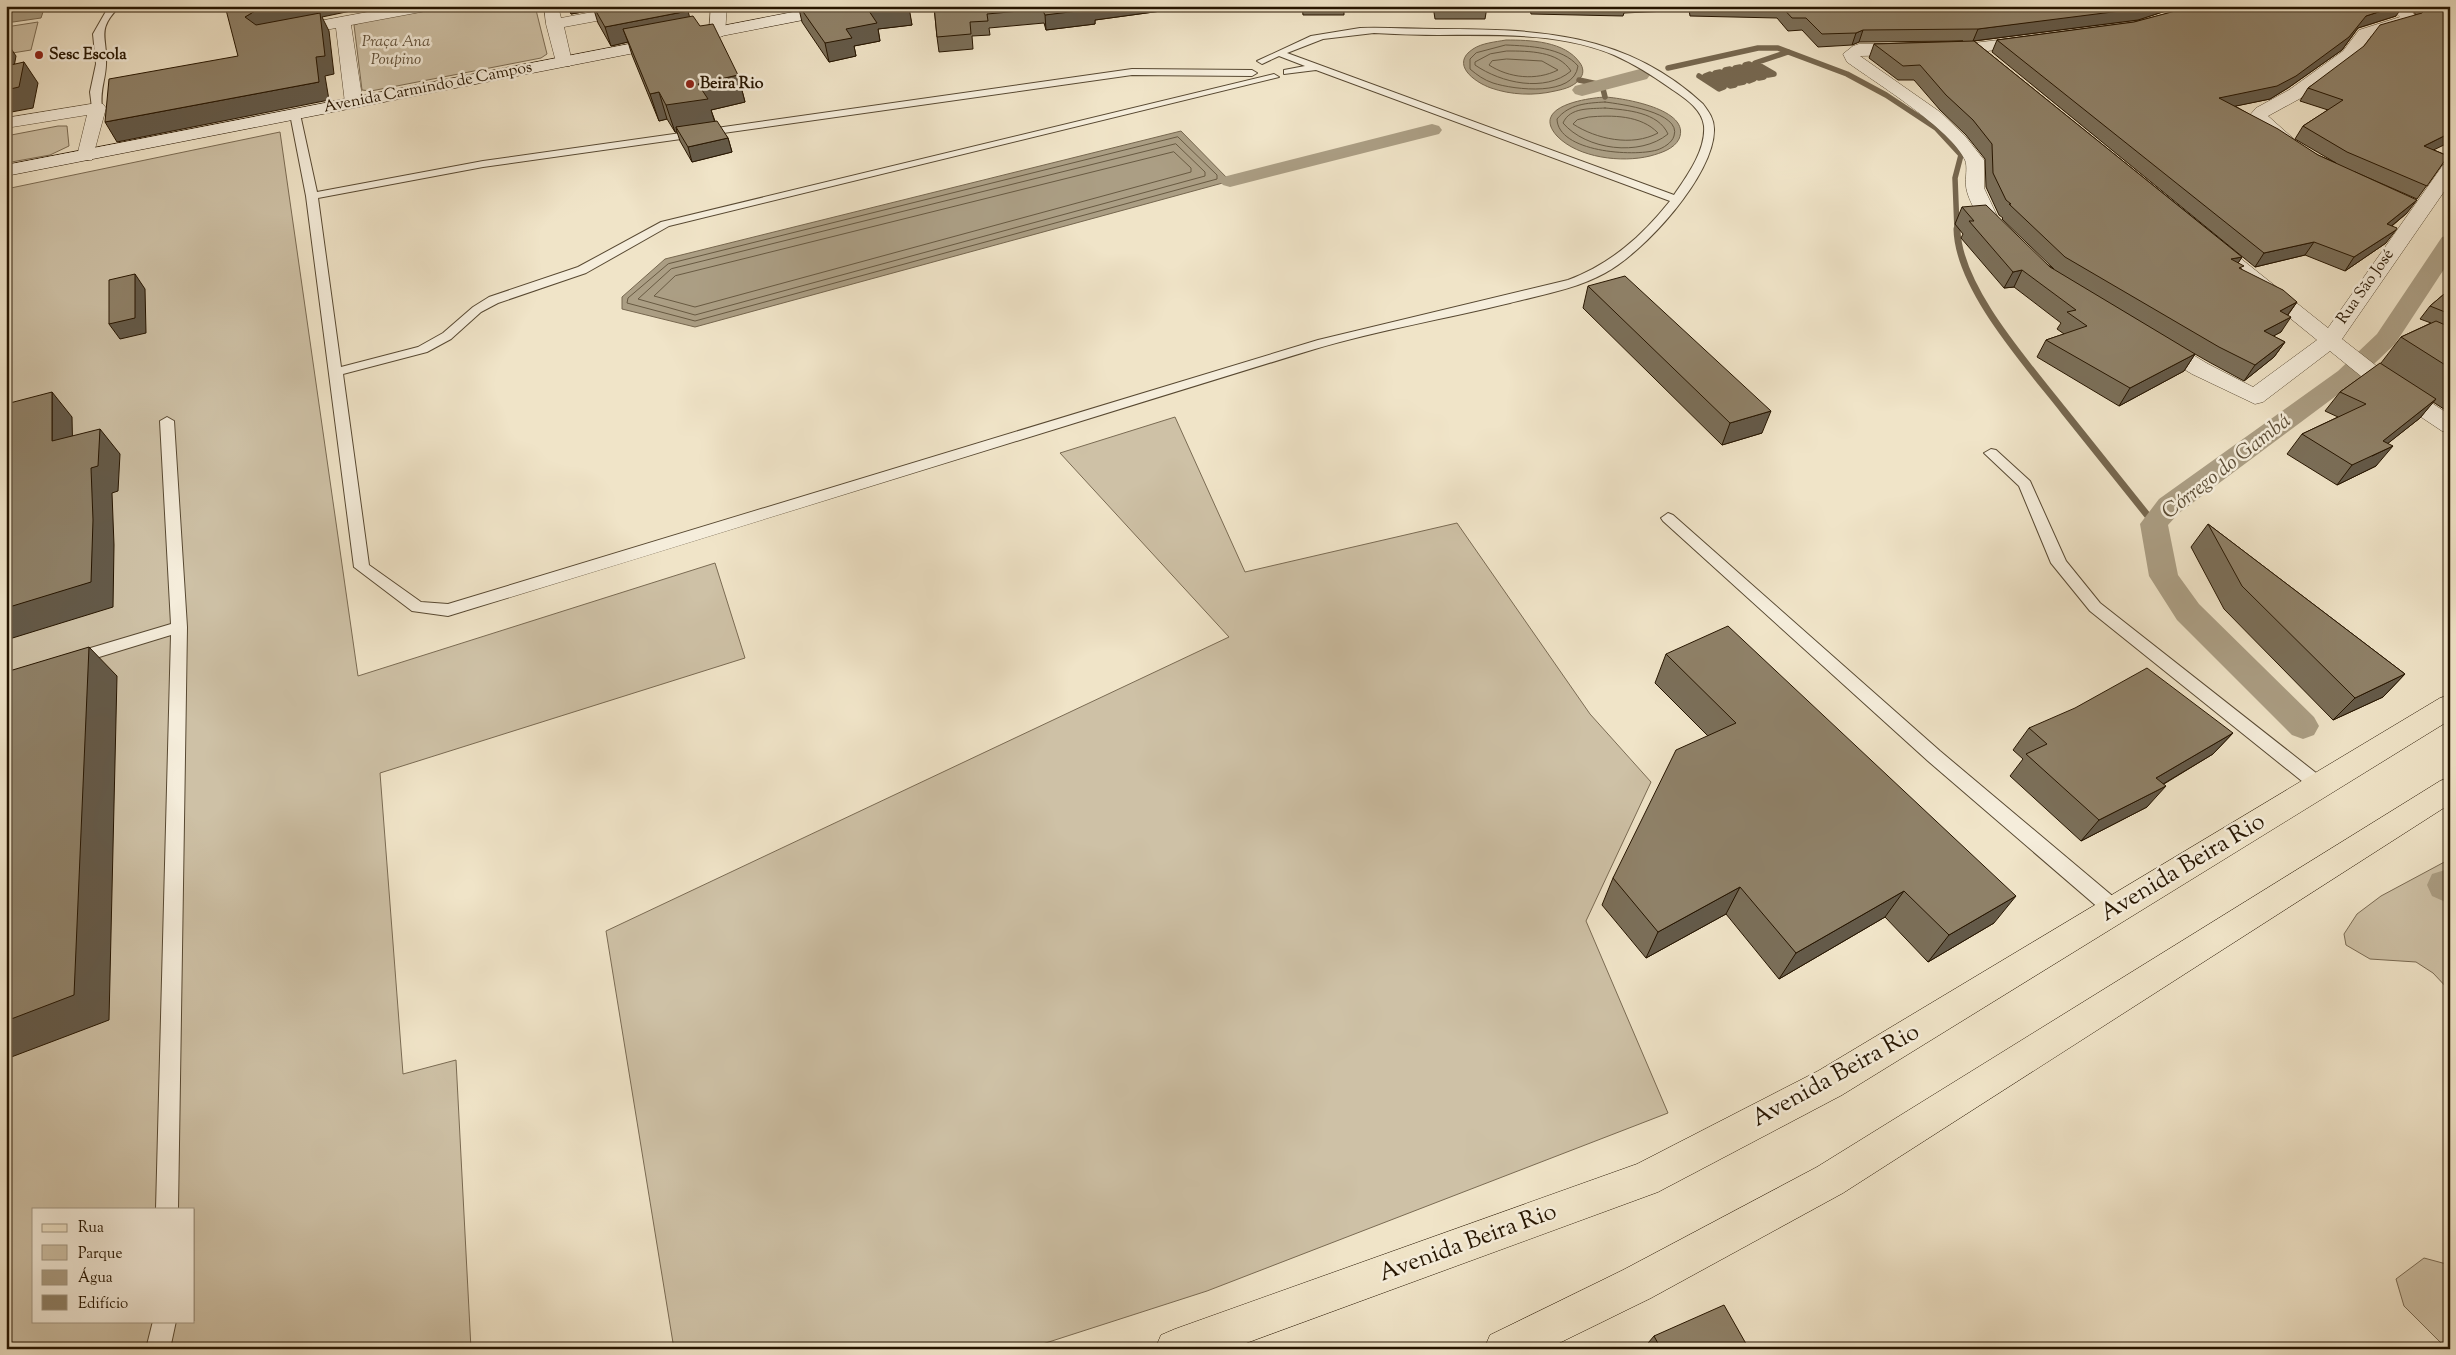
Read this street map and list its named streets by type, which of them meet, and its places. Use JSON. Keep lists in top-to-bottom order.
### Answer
{
  "streets": {
    "main road": ["Avenida Beira Rio"],
    "street": ["Avenida Carmindo de Campos", "Rua São José"]
  },
  "water": ["Córrego do Gambá"],
  "parks": ["Praça Ana Poupino"],
  "places": ["Sesc Escola", "Beira Rio"],
  "legend": [
    "Rua",
    "Parque",
    "Água",
    "Edifício"
  ]
}
